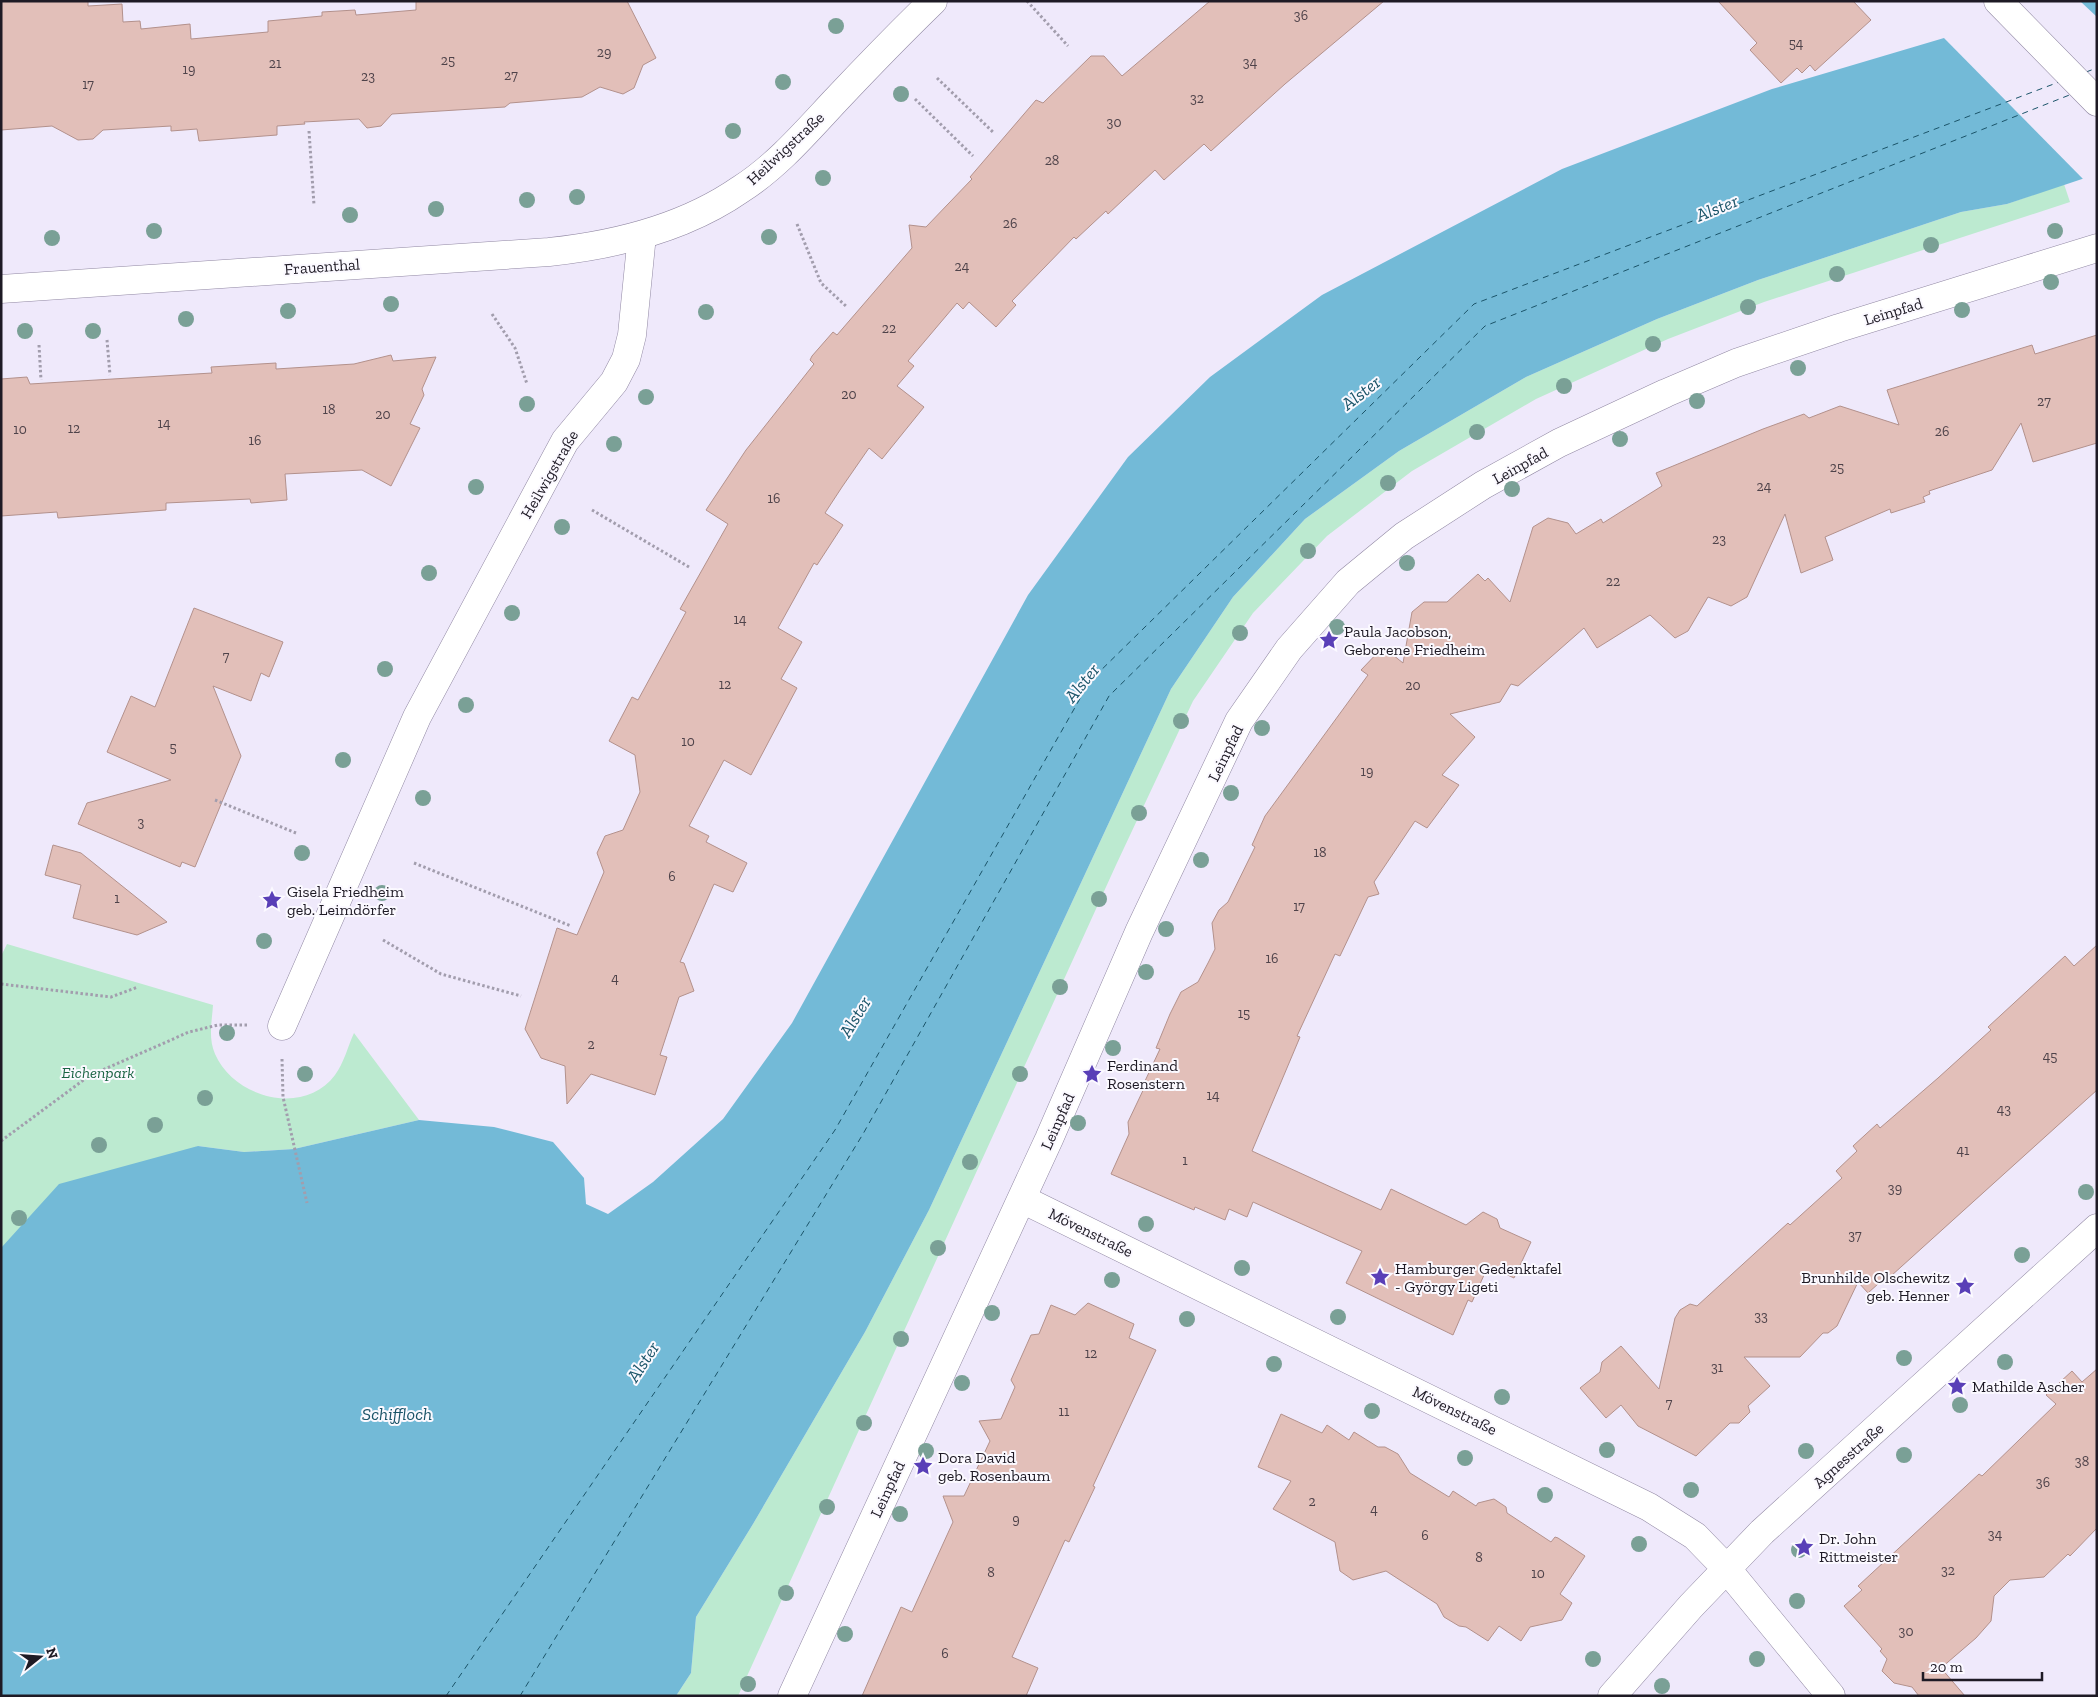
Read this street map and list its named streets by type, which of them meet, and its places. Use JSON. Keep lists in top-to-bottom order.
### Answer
{
  "streets": {
    "street": [
      "Heilwigstraße",
      "Frauenthal",
      "Leinpfad",
      "Mövenstraße",
      "Agnesstraße"
    ]
  },
  "crossings": [
    ["Heilwigstraße", "Frauenthal"],
    ["Leinpfad", "Mövenstraße"],
    ["Mövenstraße", "Agnesstraße"]
  ],
  "water": ["Alster", "Schiffloch"],
  "parks": ["Eichenpark"],
  "places": {
    "place": [
      "Paula Jacobson, Geborene Friedheim",
      "Gisela Friedheim geb. Leimdörfer",
      "Ferdinand Rosenstern",
      "Hamburger Gedenktafel - György Ligeti",
      "Brunhilde Olschewitz geb. Henner",
      "Mathilde Ascher",
      "Dora David geb. Rosenbaum",
      "Dr. John Rittmeister"
    ]
  },
  "house_numbers": [
    "36",
    "54",
    "29",
    "25",
    "34",
    "21",
    "19",
    "27",
    "23",
    "17",
    "32",
    "30",
    "28",
    "26",
    "24",
    "22",
    "20",
    "27",
    "18",
    "20",
    "14",
    "12",
    "10",
    "26",
    "16",
    "25",
    "24",
    "16",
    "23",
    "22",
    "14",
    "7",
    "12",
    "20",
    "10",
    "5",
    "19",
    "3",
    "18",
    "6",
    "1",
    "17",
    "16",
    "4",
    "15",
    "2",
    "45",
    "14",
    "43",
    "41",
    "1",
    "39",
    "37",
    "33",
    "12",
    "31",
    "7",
    "11",
    "38",
    "36",
    "2",
    "4",
    "9",
    "34",
    "6",
    "8",
    "32",
    "8",
    "10",
    "30",
    "6"
  ],
  "scale_bar": "20 m",
  "north": "right"
}
